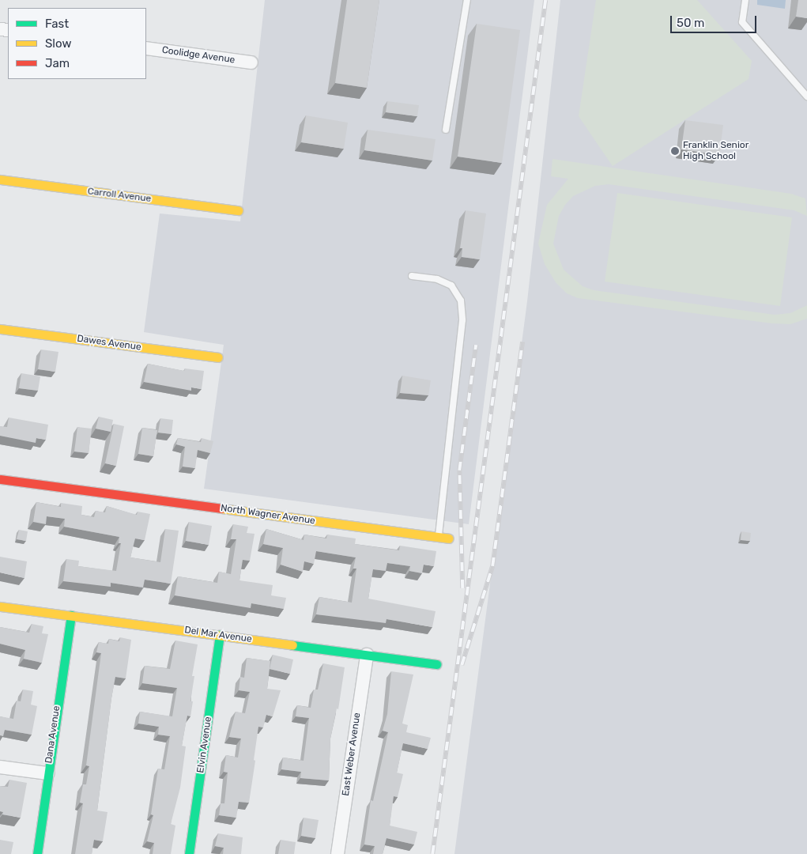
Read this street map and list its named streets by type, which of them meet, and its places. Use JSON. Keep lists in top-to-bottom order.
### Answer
{
  "streets": {
    "street": [
      "Coolidge Avenue",
      "Carroll Avenue",
      "Dawes Avenue",
      "North Wagner Avenue",
      "Del Mar Avenue",
      "Dana Avenue",
      "Elvin Avenue",
      "East Weber Avenue"
    ]
  },
  "crossings": [
    ["Del Mar Avenue", "Dana Avenue"],
    ["Del Mar Avenue", "Elvin Avenue"],
    ["Del Mar Avenue", "East Weber Avenue"]
  ],
  "places": ["Franklin Senior High School"],
  "legend": ["Fast", "Slow", "Jam"],
  "scale_bar": "50 m"
}
